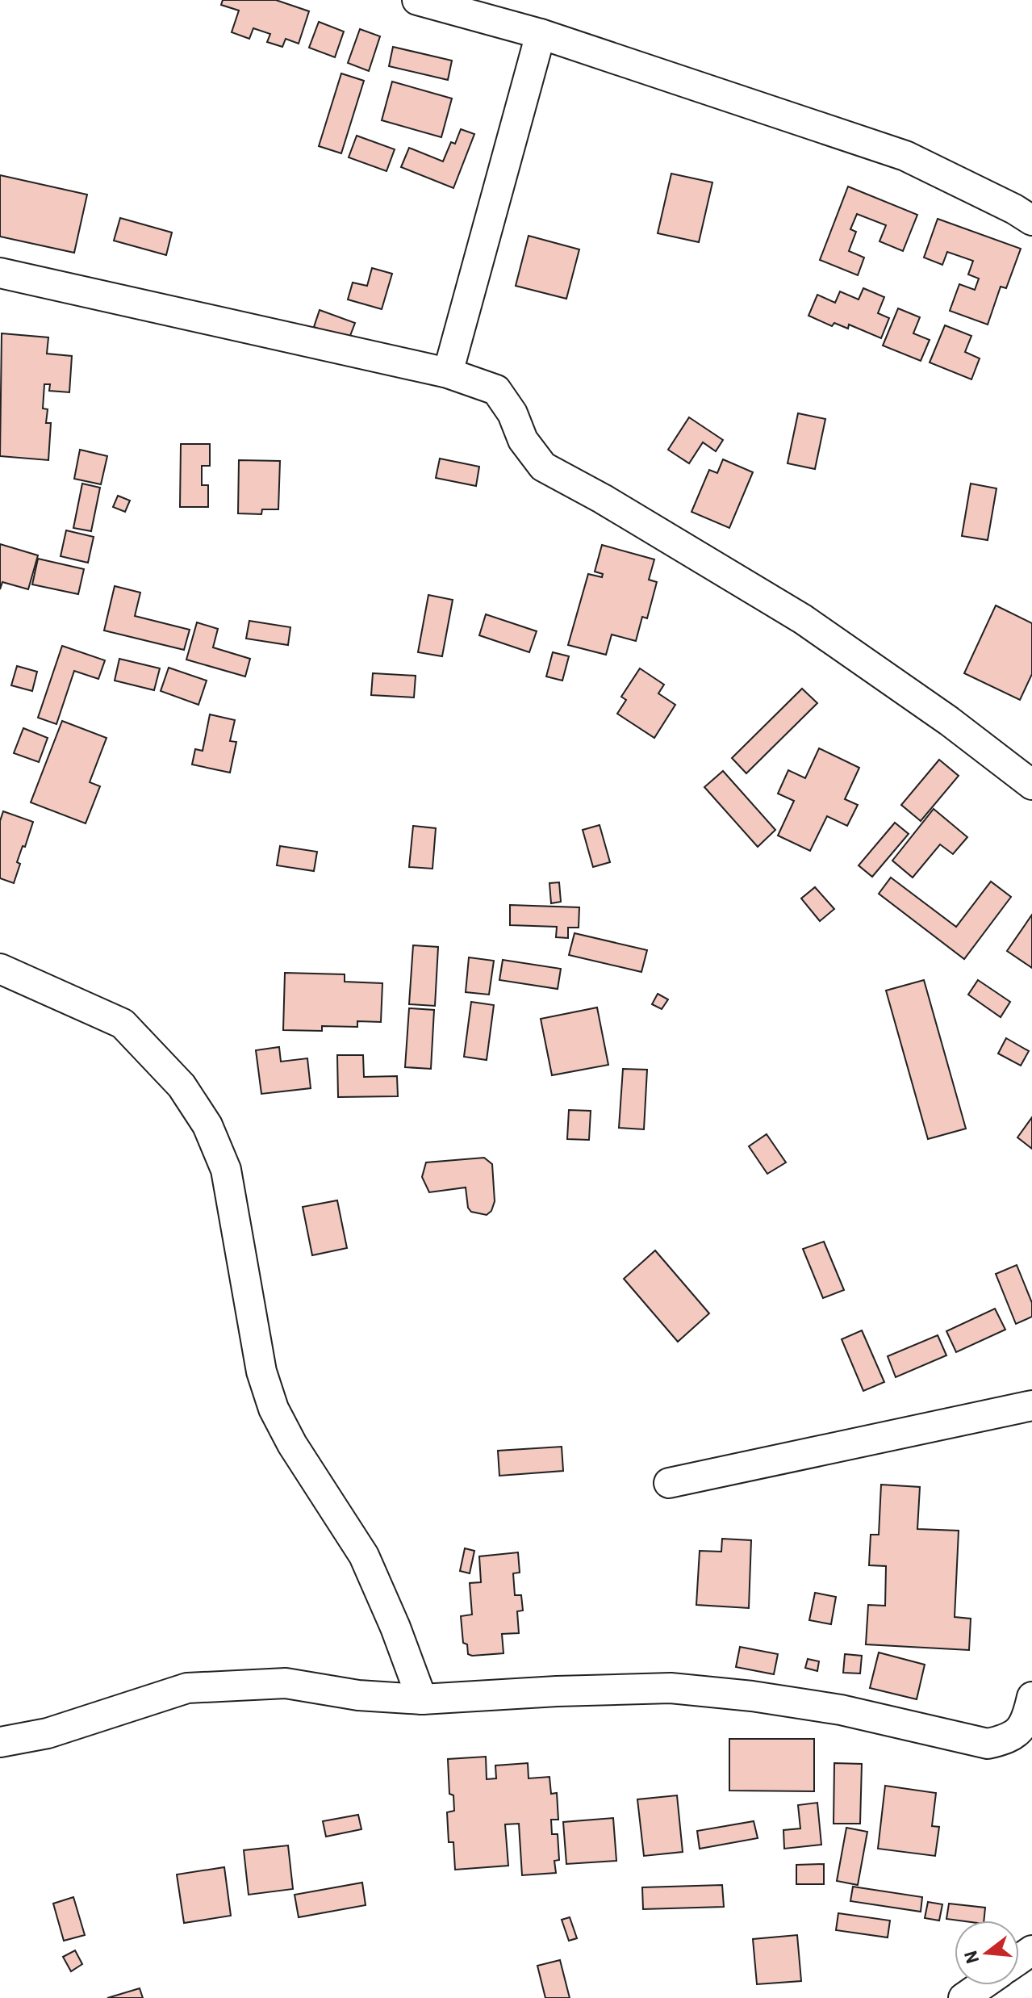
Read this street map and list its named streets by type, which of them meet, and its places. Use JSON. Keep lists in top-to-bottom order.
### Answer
{
  "north": "left"
}
